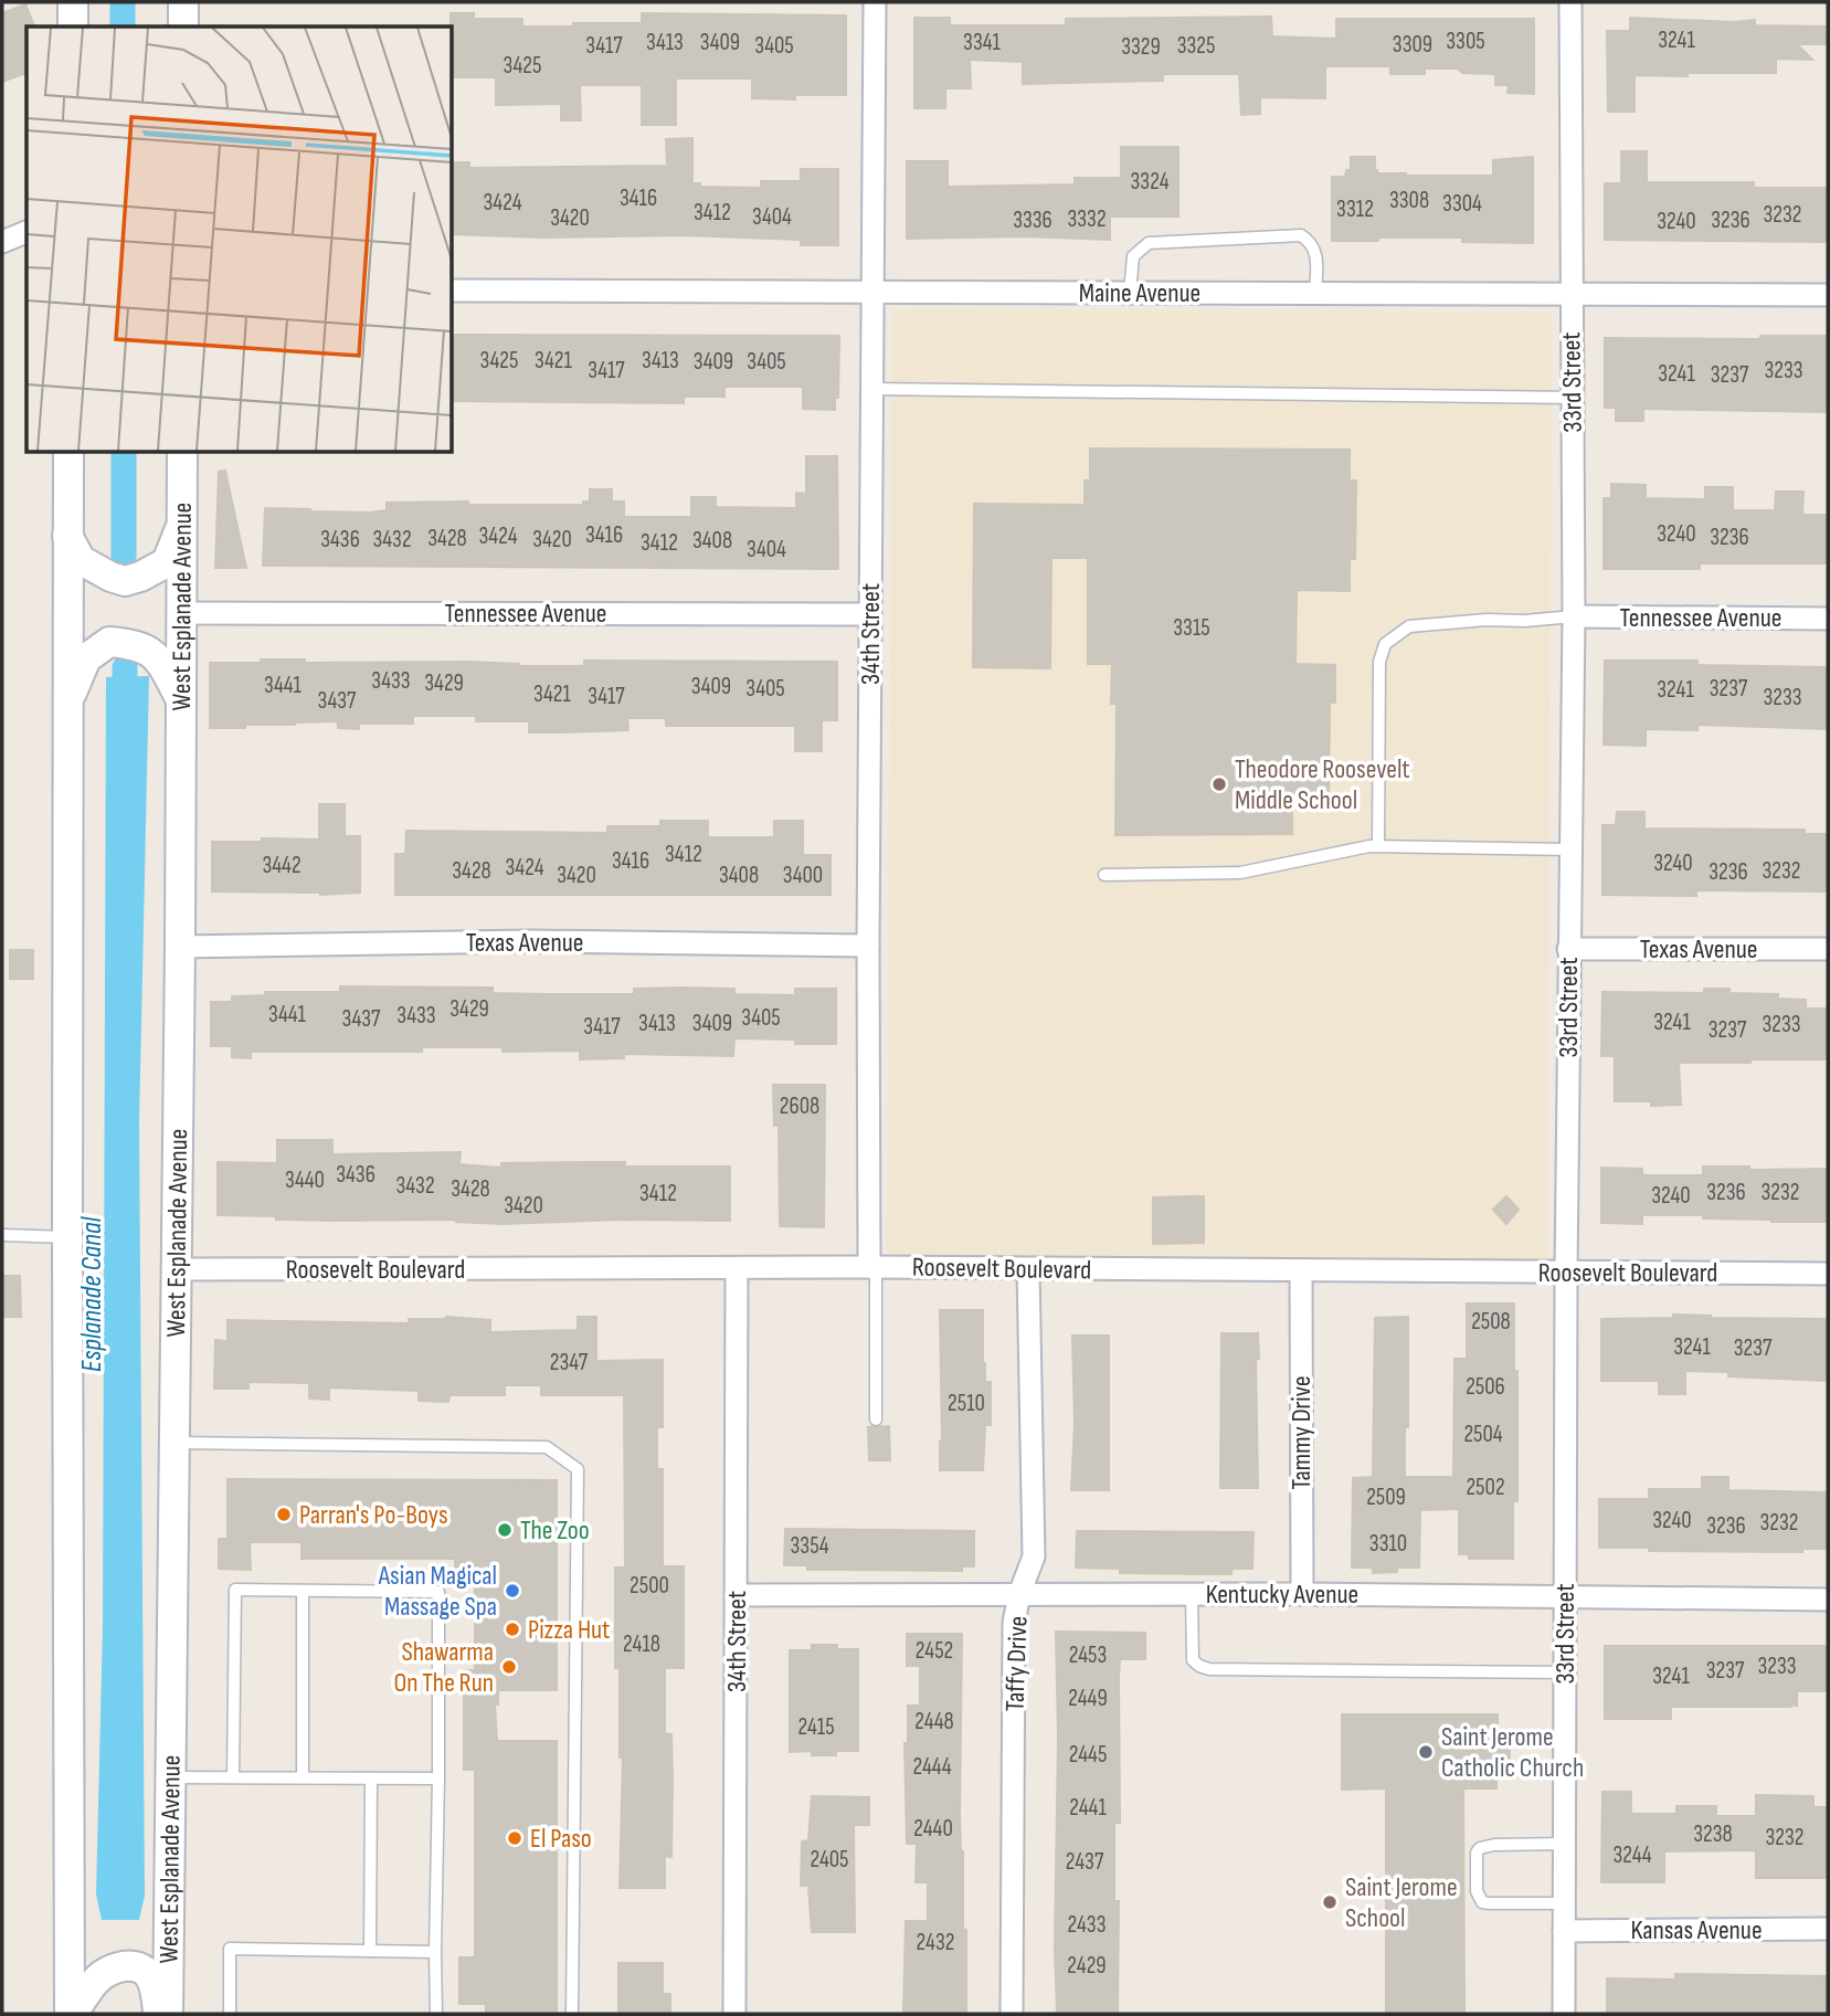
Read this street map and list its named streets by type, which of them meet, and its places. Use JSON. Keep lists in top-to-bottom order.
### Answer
{
  "streets": {
    "main road": ["West Esplanade Avenue"],
    "street": [
      "Maine Avenue",
      "33rd Street",
      "Tennessee Avenue",
      "34th Street",
      "Texas Avenue",
      "Roosevelt Boulevard",
      "Tammy Drive",
      "Kentucky Avenue",
      "Taffy Drive",
      "Kansas Avenue"
    ]
  },
  "crossings": [
    ["Maine Avenue", "33rd Street"],
    ["Maine Avenue", "34th Street"],
    ["33rd Street", "Tennessee Avenue"],
    ["33rd Street", "Texas Avenue"],
    ["33rd Street", "Roosevelt Boulevard"],
    ["33rd Street", "Kentucky Avenue"],
    ["33rd Street", "Kansas Avenue"],
    ["West Esplanade Avenue", "Tennessee Avenue"],
    ["West Esplanade Avenue", "Texas Avenue"],
    ["West Esplanade Avenue", "Roosevelt Boulevard"],
    ["Tennessee Avenue", "34th Street"],
    ["34th Street", "Texas Avenue"],
    ["34th Street", "Roosevelt Boulevard"],
    ["34th Street", "Kentucky Avenue"],
    ["Roosevelt Boulevard", "Tammy Drive"],
    ["Roosevelt Boulevard", "Taffy Drive"],
    ["Tammy Drive", "Kentucky Avenue"],
    ["Kentucky Avenue", "Taffy Drive"]
  ],
  "water": ["Esplanade Canal"],
  "places": [
    "Theodore Roosevelt Middle School",
    "Parran's Po-Boys",
    "The Zoo",
    "Asian Magical Massage Spa",
    "Pizza Hut",
    "Shawarma On The Run",
    "Saint Jerome Catholic Church",
    "El Paso",
    "Saint Jerome School"
  ],
  "house_numbers": [
    "3241",
    "3305",
    "3413",
    "3409",
    "3341",
    "3309",
    "3417",
    "3405",
    "3325",
    "3329",
    "3425",
    "3324",
    "3416",
    "3308",
    "3424",
    "3304",
    "3312",
    "3412",
    "3232",
    "3404",
    "3420",
    "3332",
    "3336",
    "3236",
    "3240",
    "3425",
    "3421",
    "3413",
    "3409",
    "3405",
    "3417",
    "3233",
    "3241",
    "3237",
    "3240",
    "3416",
    "3424",
    "3236",
    "3428",
    "3436",
    "3432",
    "3420",
    "3408",
    "3412",
    "3404",
    "3315",
    "3433",
    "3429",
    "3441",
    "3409",
    "3405",
    "3237",
    "3241",
    "3421",
    "3417",
    "3233",
    "3437",
    "3412",
    "3416",
    "3240",
    "3442",
    "3424",
    "3428",
    "3232",
    "3236",
    "3420",
    "3408",
    "3400",
    "3429",
    "3441",
    "3433",
    "3405",
    "3437",
    "3241",
    "3413",
    "3409",
    "3233",
    "3417",
    "3237",
    "2608",
    "3436",
    "3440",
    "3432",
    "3428",
    "3236",
    "3232",
    "3412",
    "3240",
    "3420",
    "2508",
    "3241",
    "3237",
    "2347",
    "2506",
    "2510",
    "2504",
    "2502",
    "2509",
    "3240",
    "3232",
    "3236",
    "3310",
    "3354",
    "2500",
    "2418",
    "2452",
    "2453",
    "3233",
    "3237",
    "3241",
    "2449",
    "2448",
    "2415",
    "2445",
    "2444",
    "2441",
    "2440",
    "3238",
    "3232",
    "3244",
    "2405",
    "2437",
    "2433",
    "2432",
    "2429"
  ]
}
